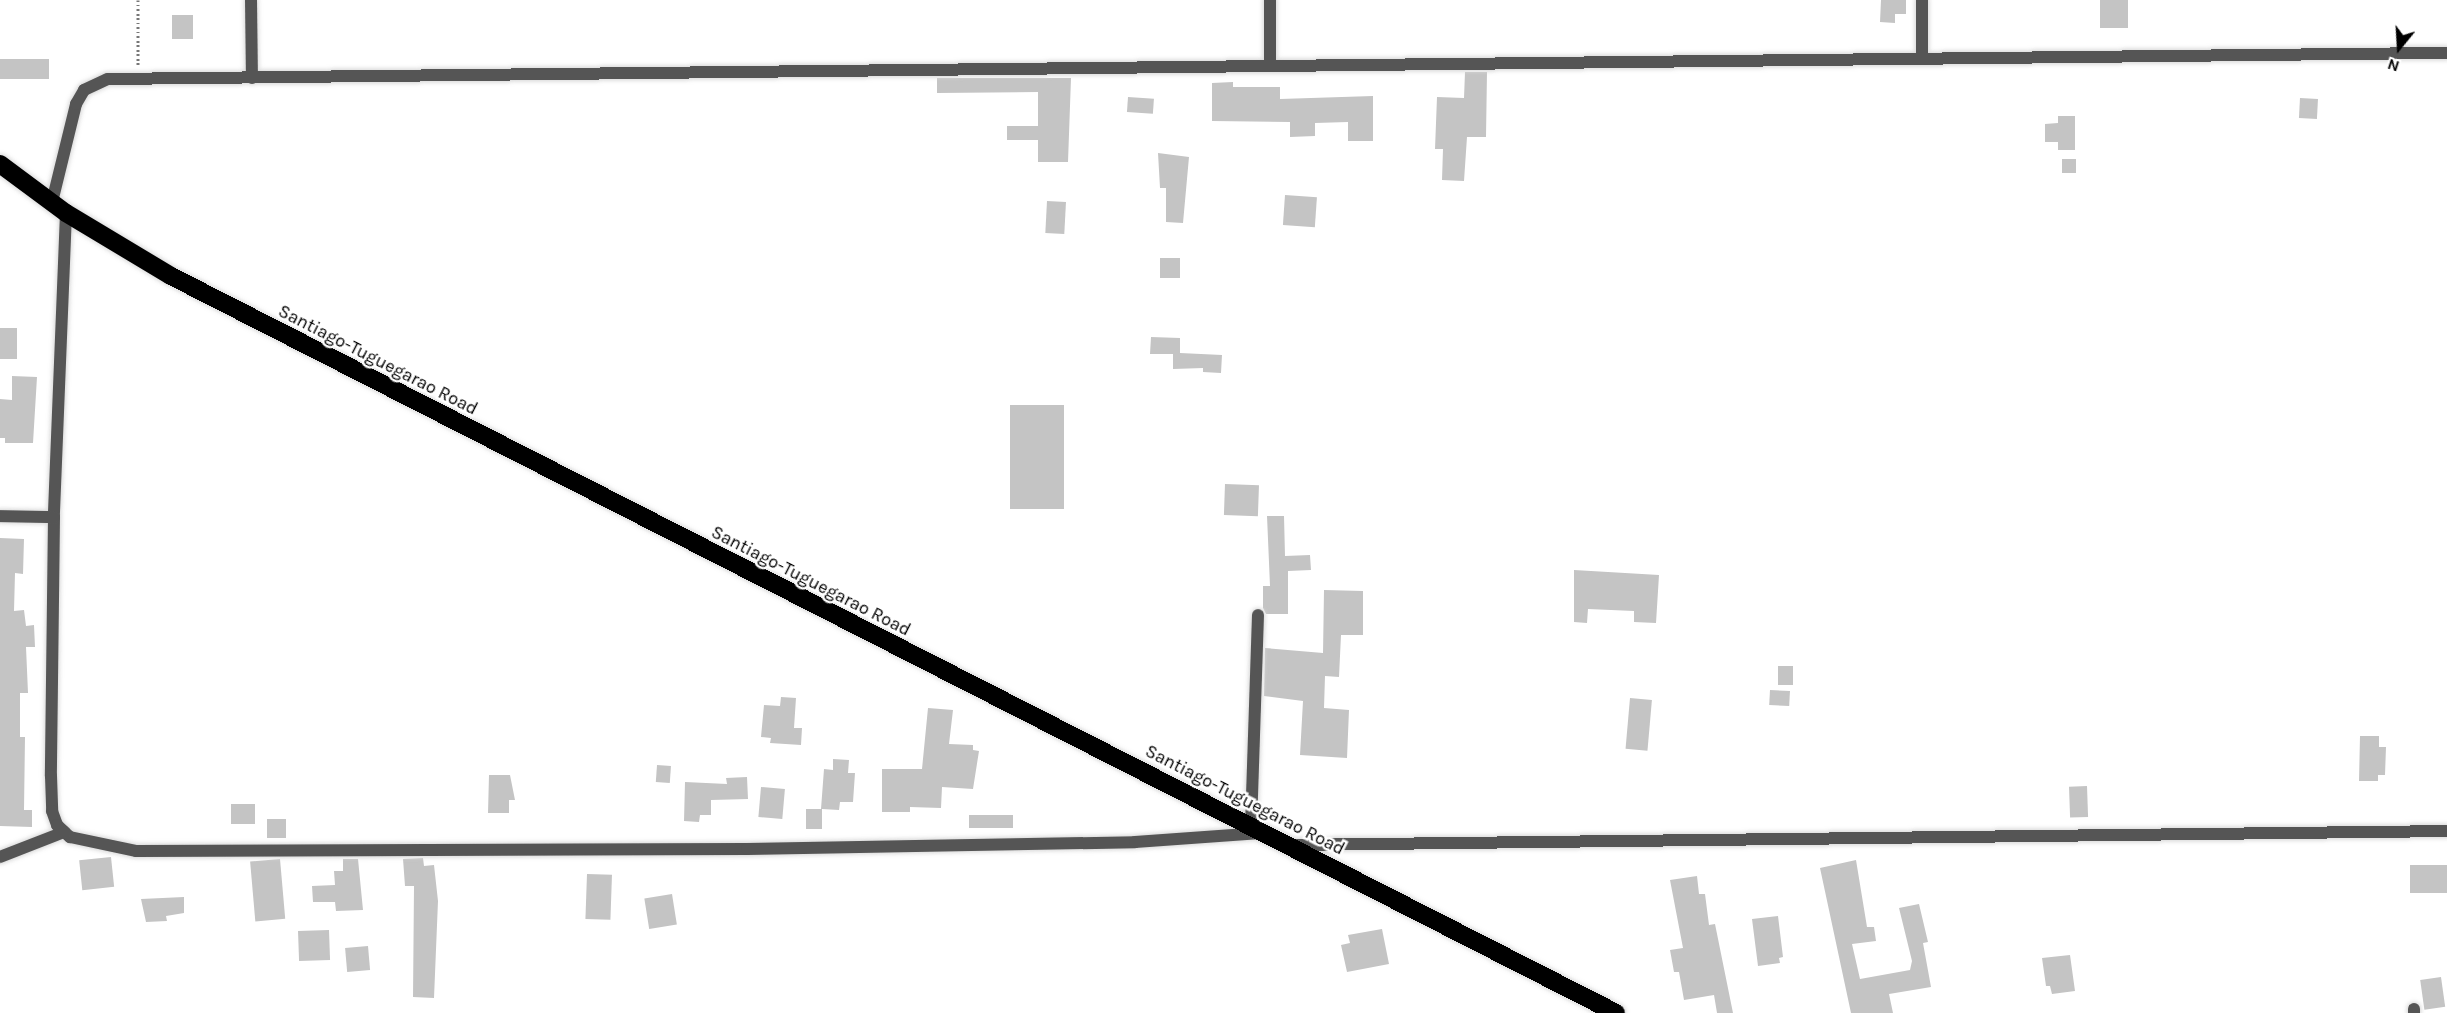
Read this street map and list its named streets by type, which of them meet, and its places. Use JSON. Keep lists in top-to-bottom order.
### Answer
{
  "streets": {
    "highway": ["Santiago-Tuguegarao Road"]
  },
  "north": "bottom"
}
